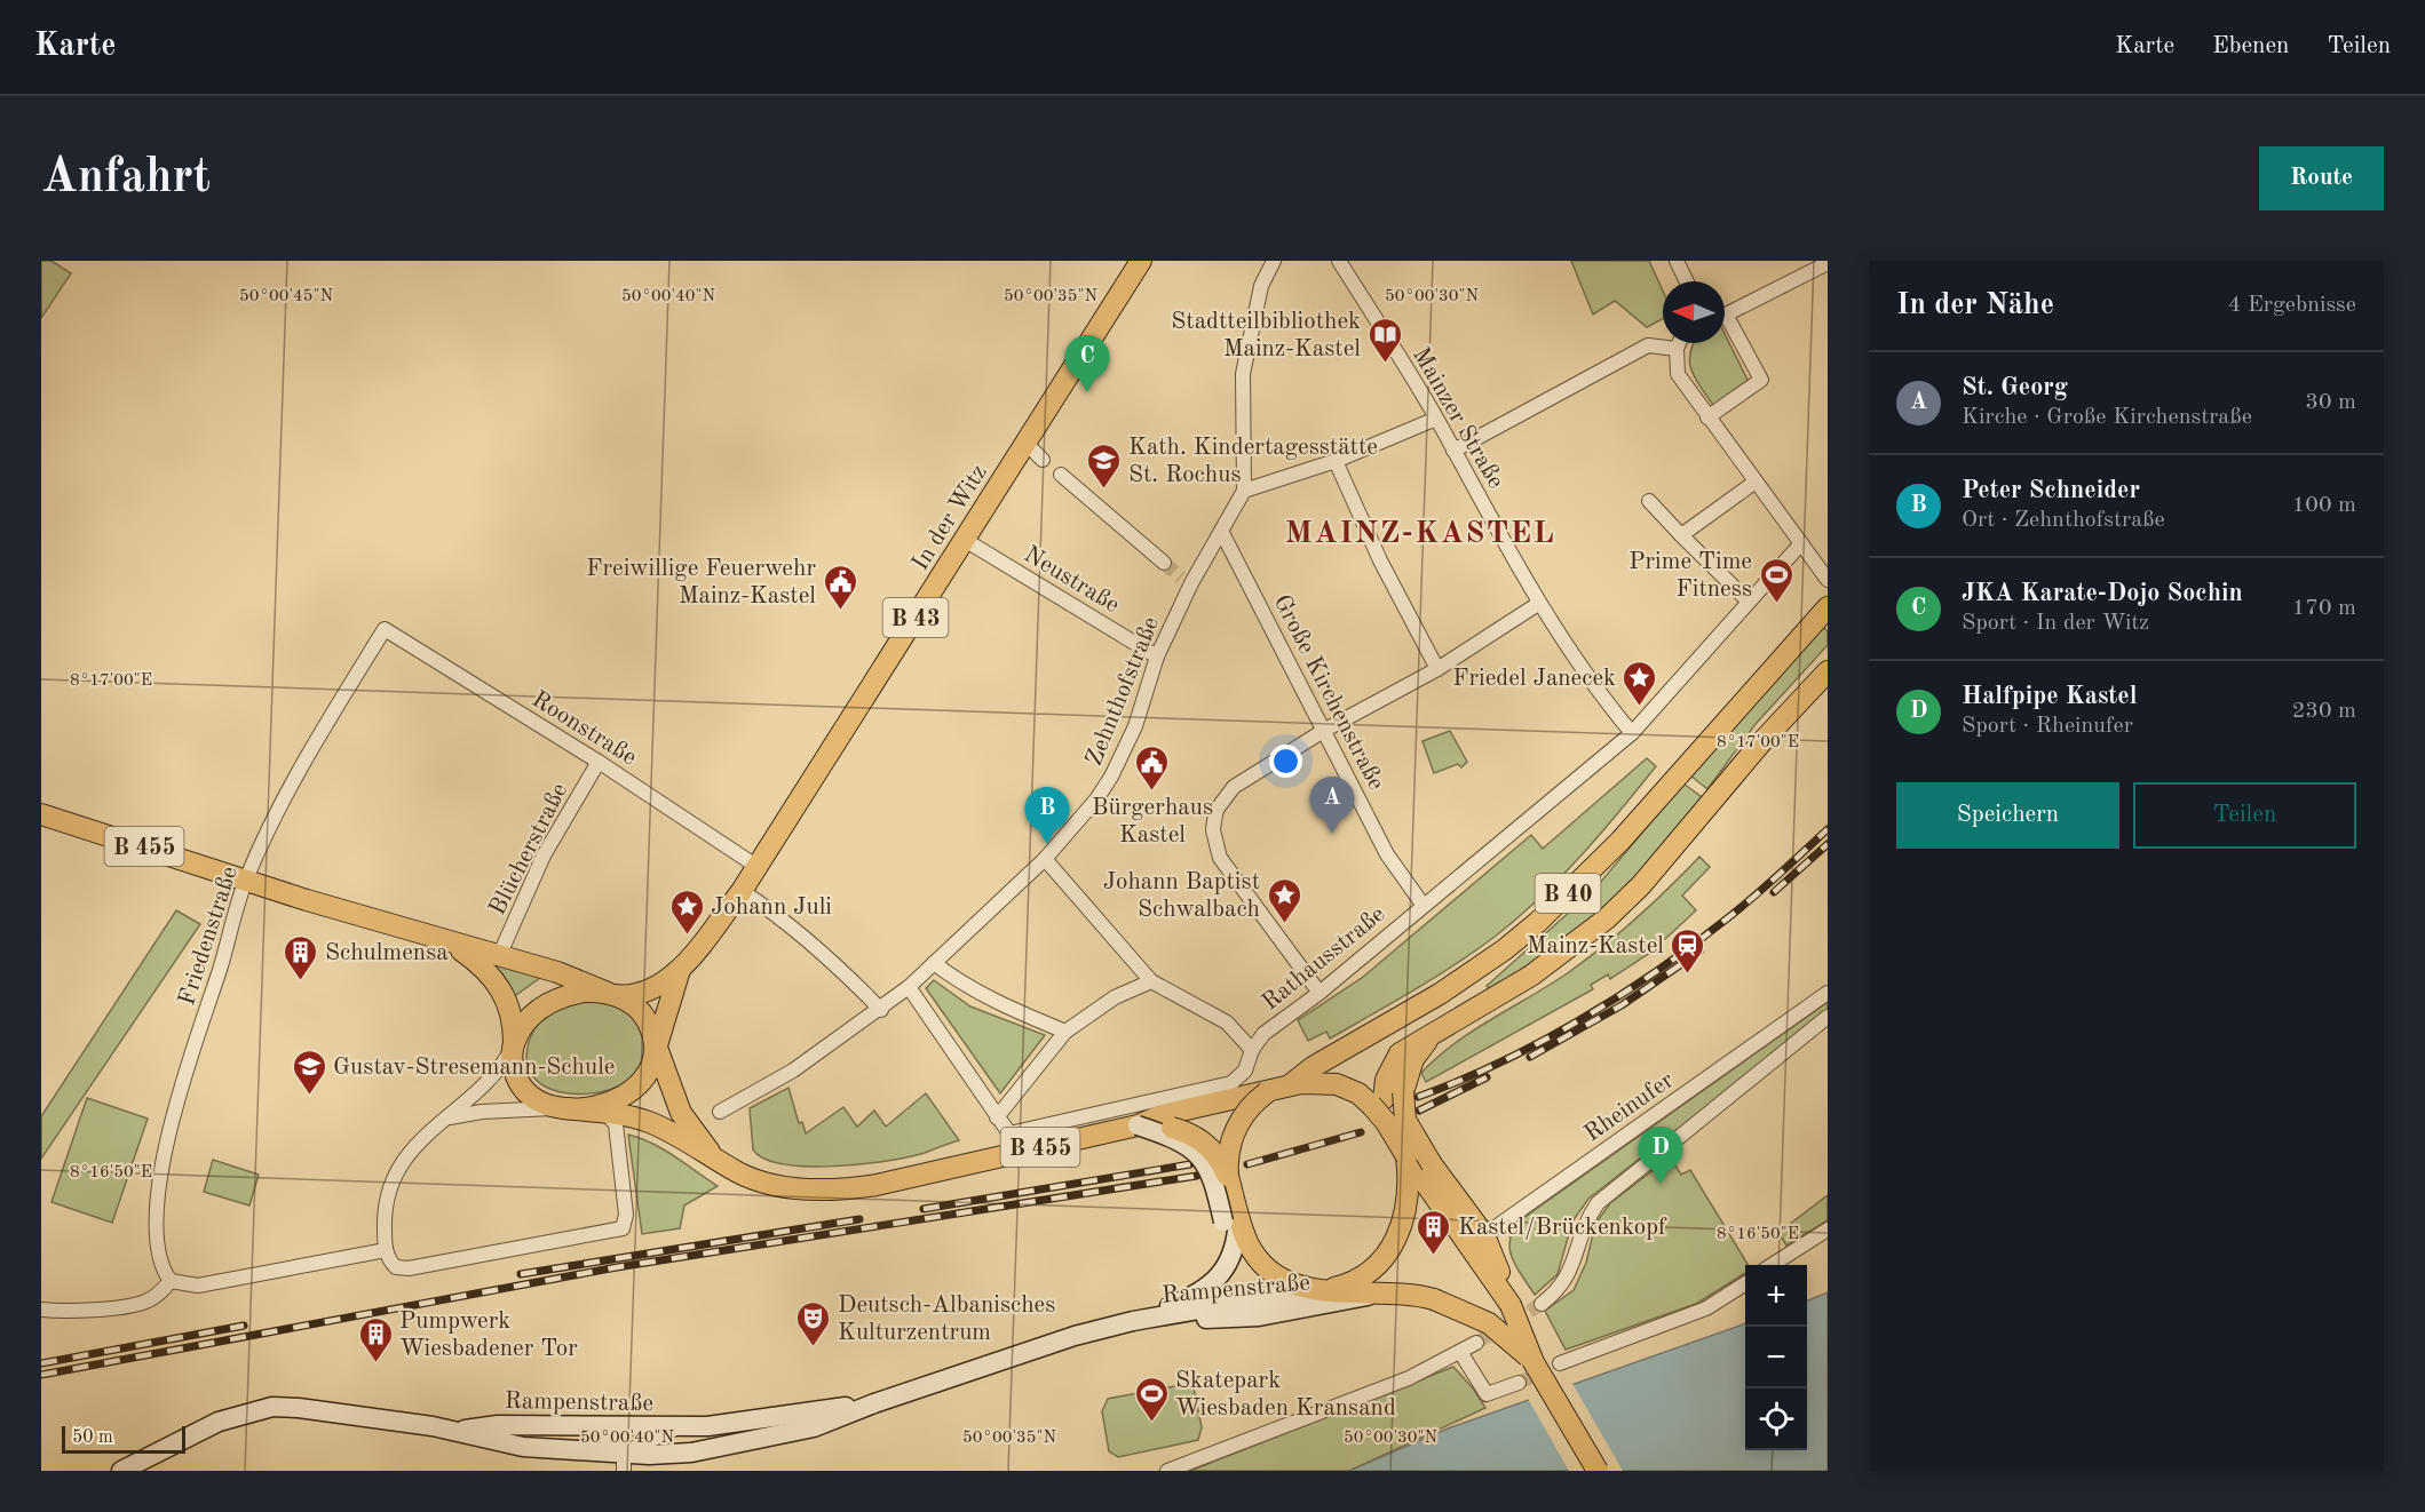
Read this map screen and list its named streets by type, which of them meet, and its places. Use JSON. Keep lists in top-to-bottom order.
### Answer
{
  "streets": {
    "main road": [
      "In der Witz",
      "B 43",
      "B 455",
      "B 40",
      "Rampenstraße"
    ],
    "street": [
      "Mainzer Straße",
      "Neustraße",
      "Zehnthofstraße",
      "Große Kirchenstraße",
      "Roonstraße",
      "Blücherstraße",
      "Friedenstraße",
      "Rathausstraße",
      "Rheinufer"
    ]
  },
  "crossings": [
    ["Mainzer Straße", "Rathausstraße"],
    ["In der Witz", "Neustraße"],
    ["In der Witz", "Roonstraße"],
    ["In der Witz", "B 455"],
    ["Neustraße", "Zehnthofstraße"],
    ["Zehnthofstraße", "Große Kirchenstraße"],
    ["Große Kirchenstraße", "Rathausstraße"],
    ["Roonstraße", "Blücherstraße"],
    ["Roonstraße", "Friedenstraße"],
    ["B 455", "Blücherstraße"],
    ["B 455", "B 40"],
    ["B 455", "Friedenstraße"],
    ["B 455", "Rampenstraße"],
    ["B 40", "Rheinufer"],
    ["B 40", "Rampenstraße"]
  ],
  "districts": ["MAINZ-KASTEL"],
  "places": {
    "library": ["Stadtteilbibliothek Mainz-Kastel"],
    "school or university": ["Kath. Kindertagesstätte St. Rochus", "Gustav-Stresemann-Schule"],
    "sports": ["Prime Time Fitness", "Skatepark Wiesbaden Kransand"],
    "public building": ["Freiwillige Feuerwehr Mainz-Kastel", "Bürgerhaus Kastel"],
    "place": ["Friedel Janecek", "Johann Baptist Schwalbach", "Johann Juli"],
    "station": ["Mainz-Kastel"],
    "building": ["Schulmensa", "Kastel/Brückenkopf", "Pumpwerk Wiesbadener Tor"],
    "theatre": ["Deutsch-Albanisches Kulturzentrum"]
  },
  "scale_bar": "50 m",
  "north": "left",
  "page": {
    "header": "Karte",
    "nav": ["Karte", "Ebenen", "Teilen"],
    "buttons": [
      "Route",
      ["Speichern", "Teilen"]
    ],
    "title": "Anfahrt",
    "heading": ["In der Nähe", "4 Ergebnisse"],
    "pins": [
      "C",
      "A",
      "B",
      "D"
    ],
    "list": [
      {
        "mark": "A",
        "name": "St. Georg",
        "note": "Kirche · Große Kirchenstraße",
        "value": "30 m"
      },
      {
        "mark": "B",
        "name": "Peter Schneider",
        "note": "Ort · Zehnthofstraße",
        "value": "100 m"
      },
      {
        "mark": "C",
        "name": "JKA Karate-Dojo Sochin",
        "note": "Sport · In der Witz",
        "value": "170 m"
      },
      {
        "mark": "D",
        "name": "Halfpipe Kastel",
        "note": "Sport · Rheinufer",
        "value": "230 m"
      }
    ],
    "map_buttons": ["+", "−"],
    "scale": "50 m"
  },
  "coordinates": [
    "50°00'45\"N",
    "50°00'40\"N",
    "50°00'35\"N",
    "50°00'30\"N",
    "8°17'00\"E",
    "8°16'50\"E"
  ]
}
